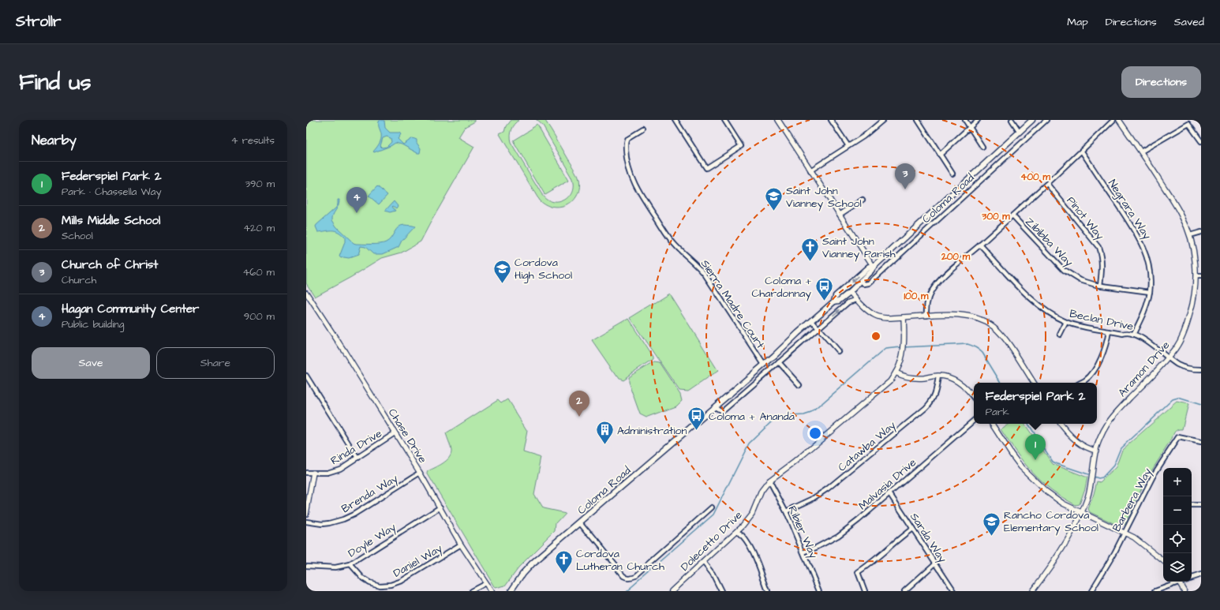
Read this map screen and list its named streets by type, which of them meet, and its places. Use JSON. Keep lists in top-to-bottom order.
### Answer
{
  "streets": {
    "main road": ["Coloma Road"],
    "street": [
      "Negrara Way",
      "Pinot Way",
      "Zibibba Way",
      "Sierra Madre Court",
      "Beclan Drive",
      "Aramon Drive",
      "Chase Drive",
      "Catawba Way",
      "Rinda Drive",
      "Malvasia Drive",
      "Brenda Way",
      "Barbera Way",
      "Ribier Way",
      "Sarda Way",
      "Doyle Way",
      "Dolecetto Drive",
      "Daniel Way"
    ]
  },
  "crossings": [
    ["Coloma Road", "Sierra Madre Court"],
    ["Negrara Way", "Zibibba Way"],
    ["Negrara Way", "Beclan Drive"],
    ["Pinot Way", "Zibibba Way"],
    ["Beclan Drive", "Aramon Drive"],
    ["Chase Drive", "Rinda Drive"],
    ["Chase Drive", "Brenda Way"],
    ["Chase Drive", "Doyle Way"],
    ["Chase Drive", "Daniel Way"],
    ["Catawba Way", "Ribier Way"],
    ["Malvasia Drive", "Ribier Way"],
    ["Malvasia Drive", "Sarda Way"],
    ["Ribier Way", "Dolecetto Drive"],
    ["Doyle Way", "Daniel Way"]
  ],
  "places": {
    "school or university": ["Saint John Vianney School", "Cordova High School", "Rancho Cordova Elementary School"],
    "church": ["Saint John Vianney Parish", "Cordova Lutheran Church"],
    "bus stop": ["Coloma + Chardonnay", "Coloma + Ananda"],
    "building": ["Administration"]
  },
  "page": {
    "header": "Strollr",
    "nav": ["Map", "Directions", "Saved"],
    "buttons": [
      "Directions",
      ["Save", "Share"]
    ],
    "title": "Find us",
    "heading": ["Nearby", "4 results"],
    "list": [
      {
        "mark": "1",
        "name": "Federspiel Park 2",
        "note": "Park · Chassella Way",
        "value": "390 m"
      },
      {
        "mark": "2",
        "name": "Mills Middle School",
        "note": "School",
        "value": "420 m"
      },
      {
        "mark": "3",
        "name": "Church of Christ",
        "note": "Church",
        "value": "460 m"
      },
      {
        "mark": "4",
        "name": "Hagan Community Center",
        "note": "Public building",
        "value": "900 m"
      }
    ],
    "pins": [
      "3",
      "4",
      "2",
      "1"
    ],
    "popup": ["Federspiel Park 2", "Park"],
    "map_buttons": ["+", "−"]
  },
  "rings": [
    "400 m",
    "300 m",
    "200 m",
    "100 m"
  ]
}
